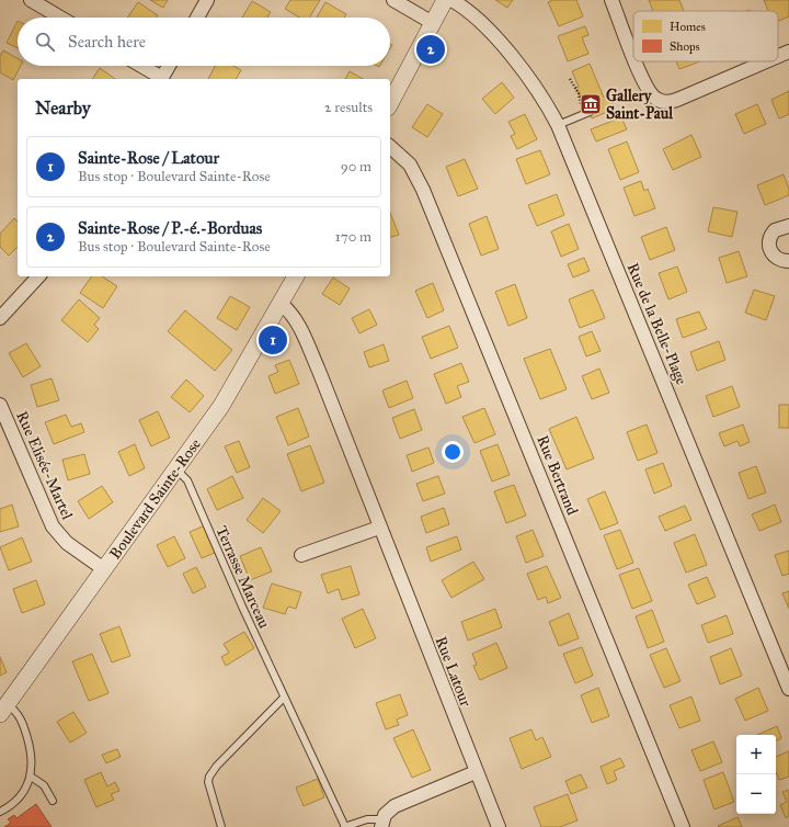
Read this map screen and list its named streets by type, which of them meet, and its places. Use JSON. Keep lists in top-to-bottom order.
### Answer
{
  "streets": {
    "street": [
      "Rue de la Belle-Plage",
      "Rue Elisée-Martel",
      "Rue Bertrand",
      "Boulevard Sainte-Rose",
      "Rue Latour"
    ],
    "lane": ["Terrasse Marceau"]
  },
  "crossings": [
    ["Rue Elisée-Martel", "Boulevard Sainte-Rose"],
    ["Boulevard Sainte-Rose", "Terrasse Marceau"],
    ["Boulevard Sainte-Rose", "Rue Latour"]
  ],
  "places": {
    "museum": ["Gallery Saint-Paul"]
  },
  "legend": ["Homes", "Shops"],
  "page": {
    "search": "Search here",
    "pins": ["2", "1"],
    "heading": ["Nearby", "2 results"],
    "list": [
      {
        "mark": "1",
        "name": "Sainte-Rose / Latour",
        "note": "Bus stop · Boulevard Sainte-Rose",
        "value": "90 m"
      },
      {
        "mark": "2",
        "name": "Sainte-Rose / P.-é.-Borduas",
        "note": "Bus stop · Boulevard Sainte-Rose",
        "value": "170 m"
      }
    ],
    "map_buttons": ["+", "−"]
  }
}
